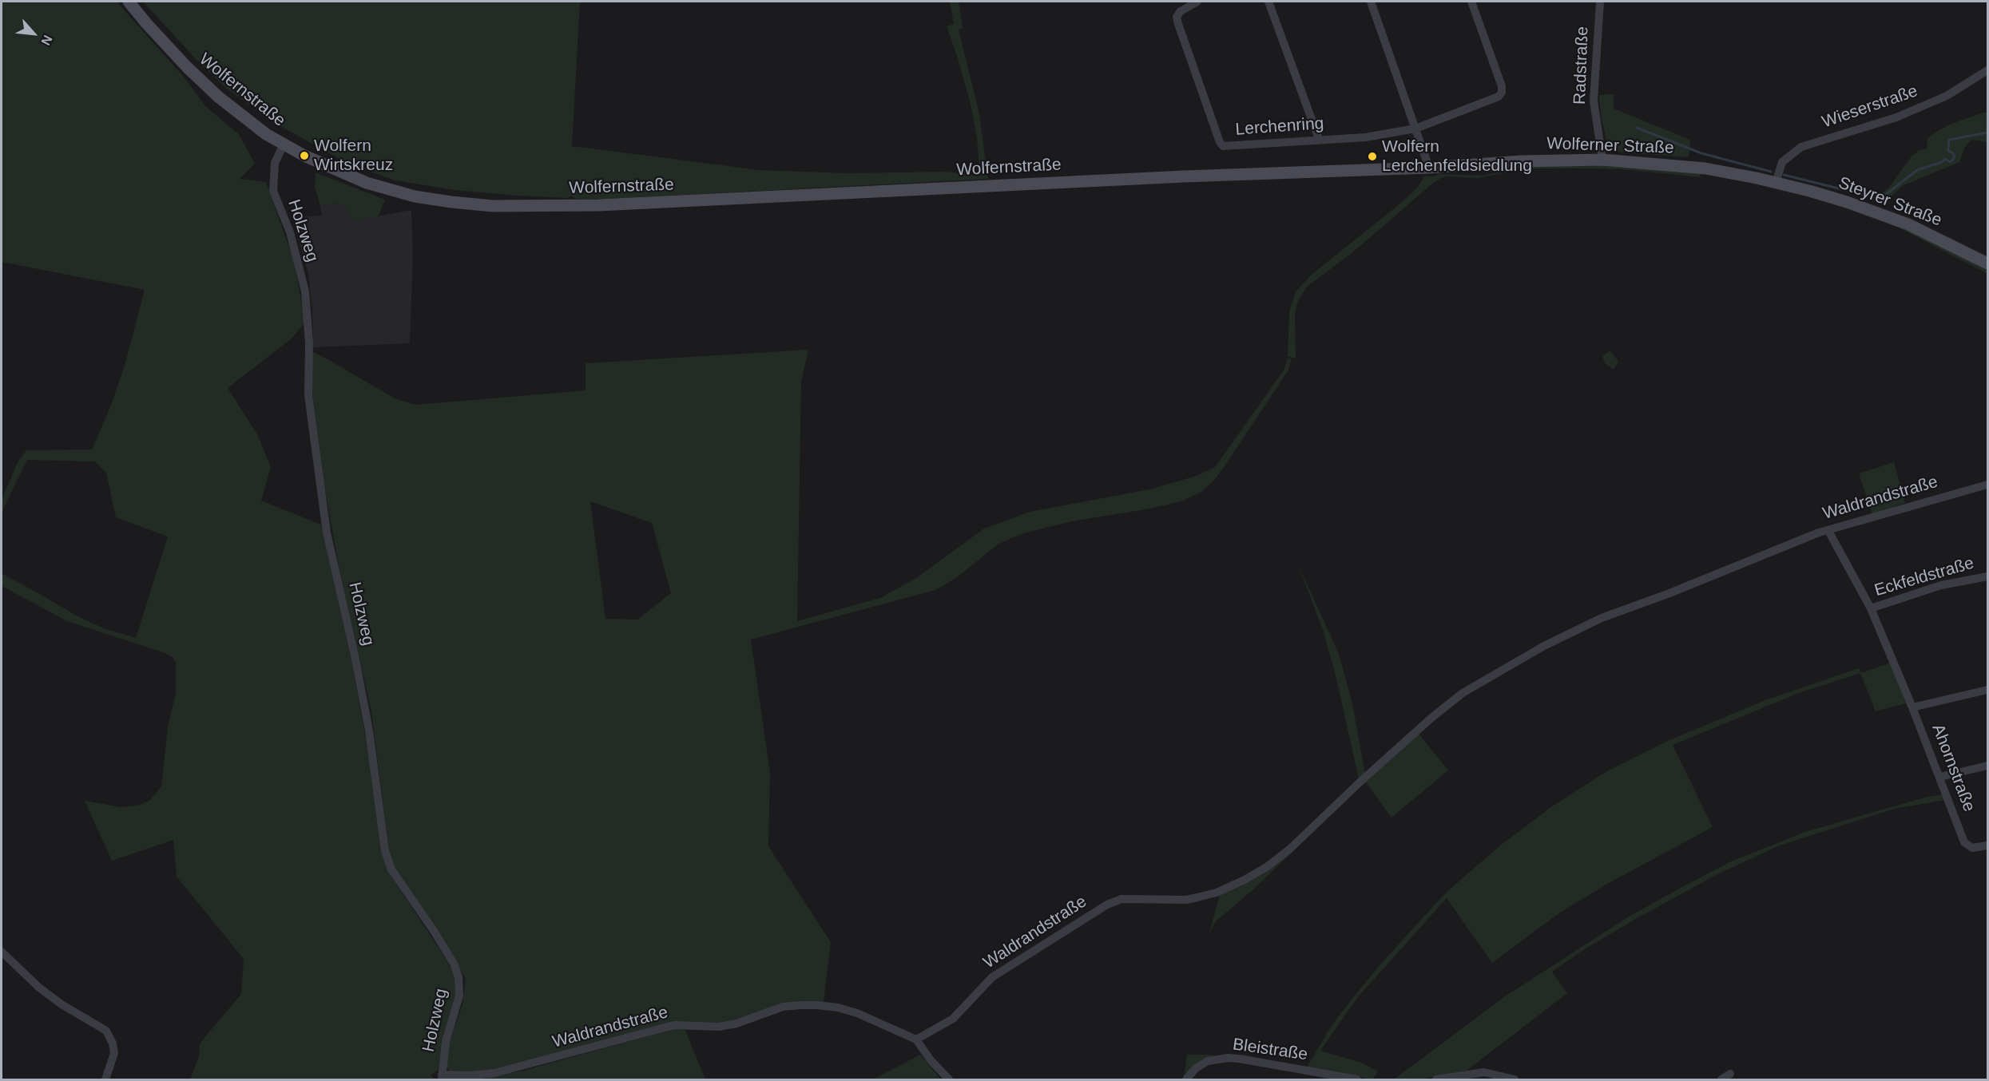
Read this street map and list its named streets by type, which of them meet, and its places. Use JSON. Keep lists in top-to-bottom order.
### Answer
{
  "streets": {
    "main road": ["Wolfernstraße", "Wolferner Straße", "Steyrer Straße"],
    "street": [
      "Radstraße",
      "Wieserstraße",
      "Lerchenring",
      "Holzweg",
      "Waldrandstraße",
      "Eckfeldstraße",
      "Ahornstraße",
      "Bleistraße"
    ]
  },
  "crossings": [
    ["Radstraße", "Wolferner Straße"],
    ["Wolfernstraße", "Wolferner Straße"],
    ["Wolfernstraße", "Holzweg"],
    ["Wieserstraße", "Wolferner Straße"],
    ["Wieserstraße", "Steyrer Straße"],
    ["Wolferner Straße", "Steyrer Straße"],
    ["Holzweg", "Waldrandstraße"],
    ["Waldrandstraße", "Eckfeldstraße"],
    ["Eckfeldstraße", "Ahornstraße"]
  ],
  "places": ["Wolfern Wirtskreuz", "Wolfern Lerchenfeldsiedlung"],
  "north": "bottom right"
}
